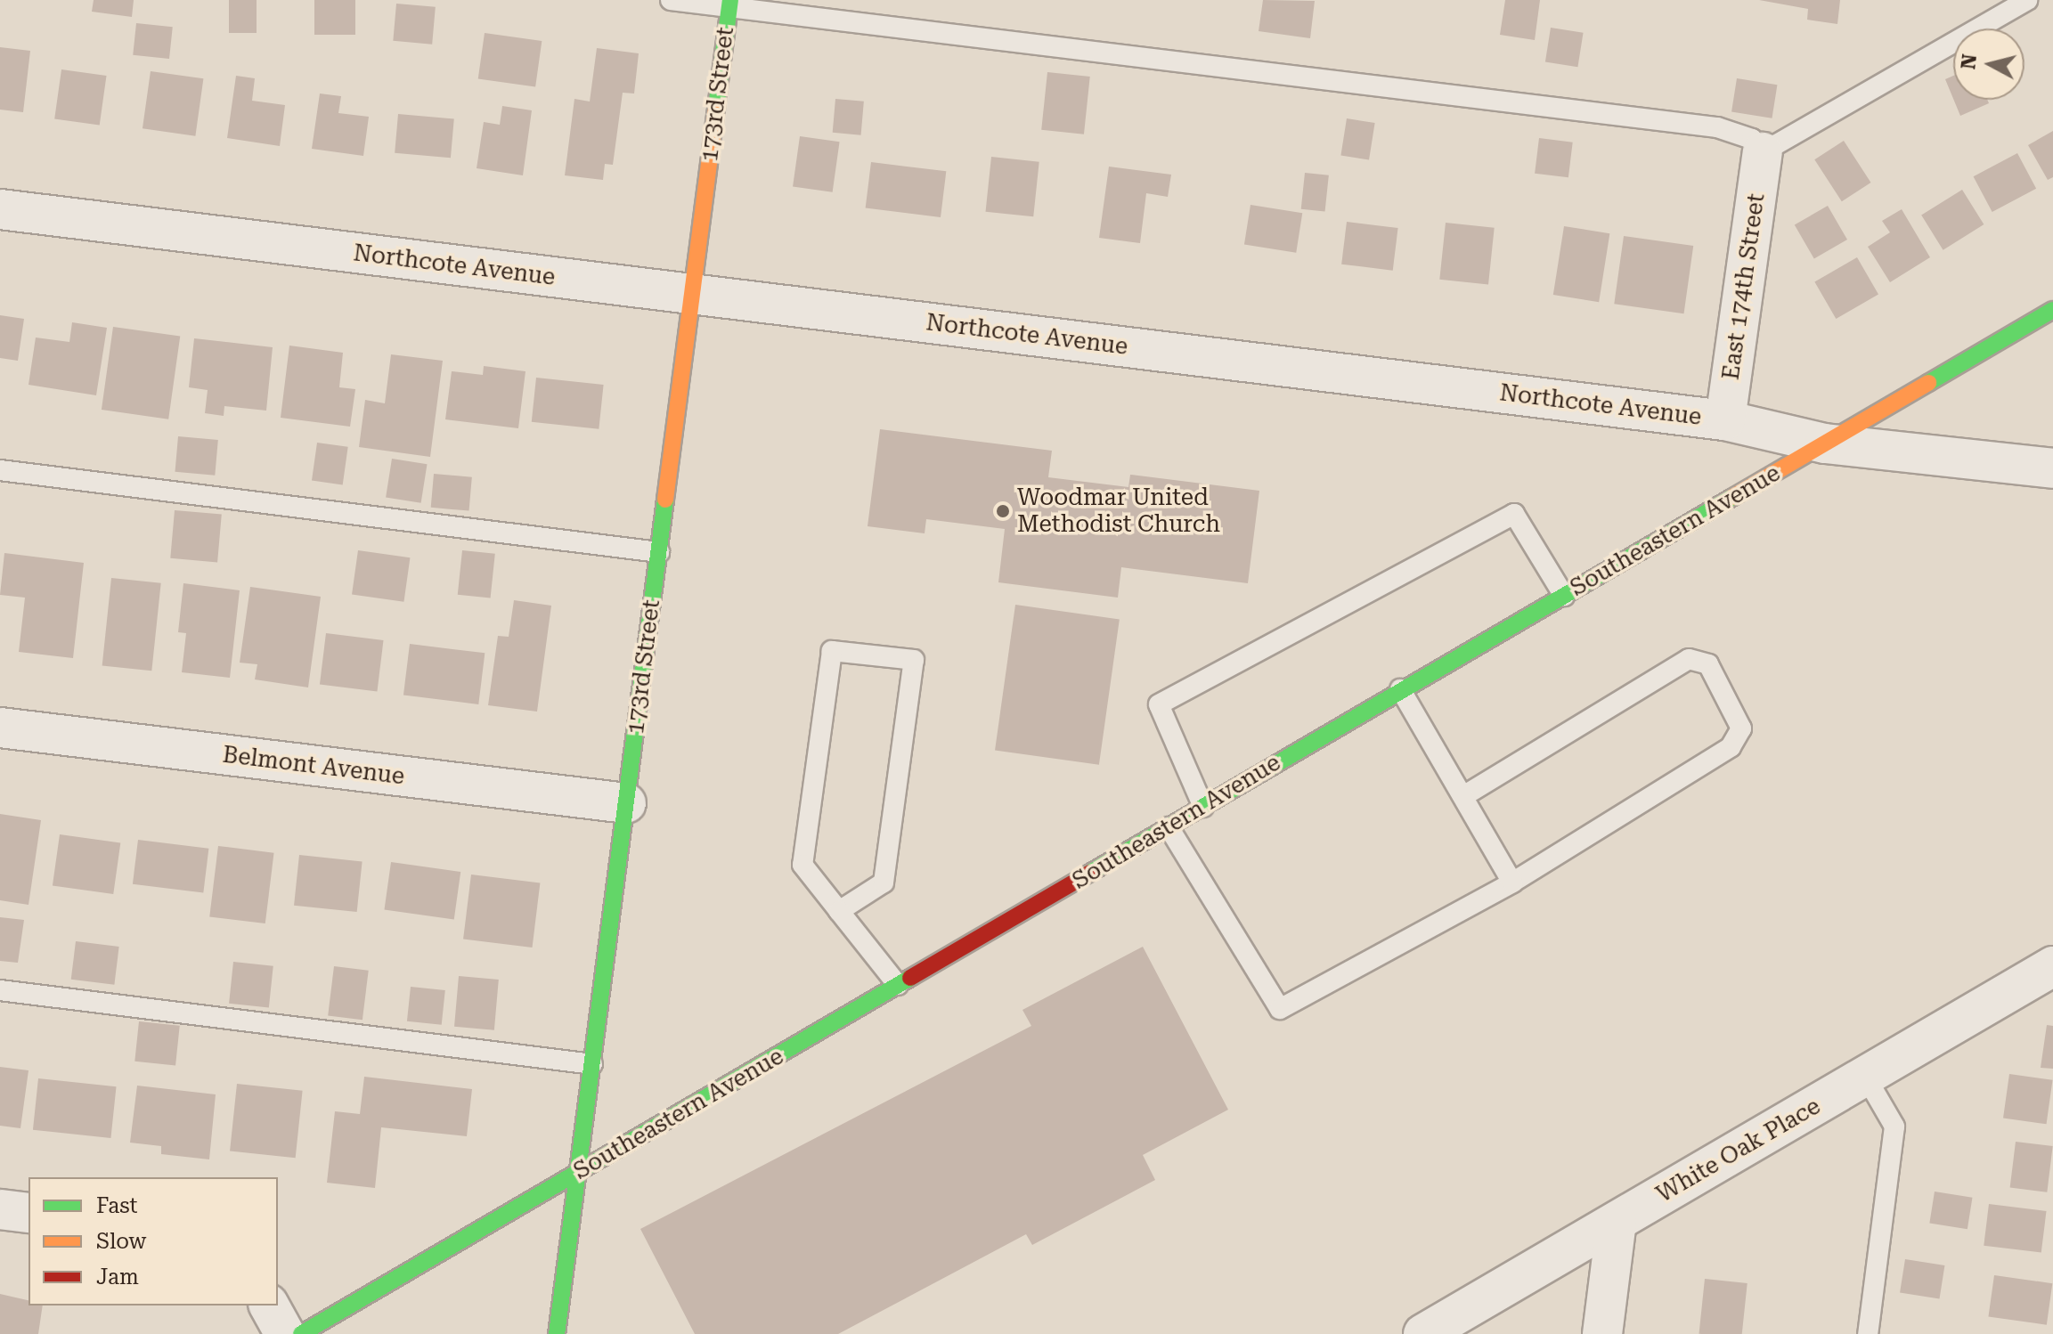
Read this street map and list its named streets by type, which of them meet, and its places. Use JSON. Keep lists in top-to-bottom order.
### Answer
{
  "streets": {
    "street": [
      "173rd Street",
      "Northcote Avenue",
      "East 174th Street",
      "Southeastern Avenue",
      "Belmont Avenue",
      "White Oak Place"
    ]
  },
  "crossings": [
    ["173rd Street", "Northcote Avenue"],
    ["173rd Street", "Southeastern Avenue"],
    ["173rd Street", "Belmont Avenue"],
    ["Northcote Avenue", "East 174th Street"],
    ["Northcote Avenue", "Southeastern Avenue"]
  ],
  "places": ["Woodmar United Methodist Church"],
  "legend": ["Fast", "Slow", "Jam"],
  "north": "left"
}
